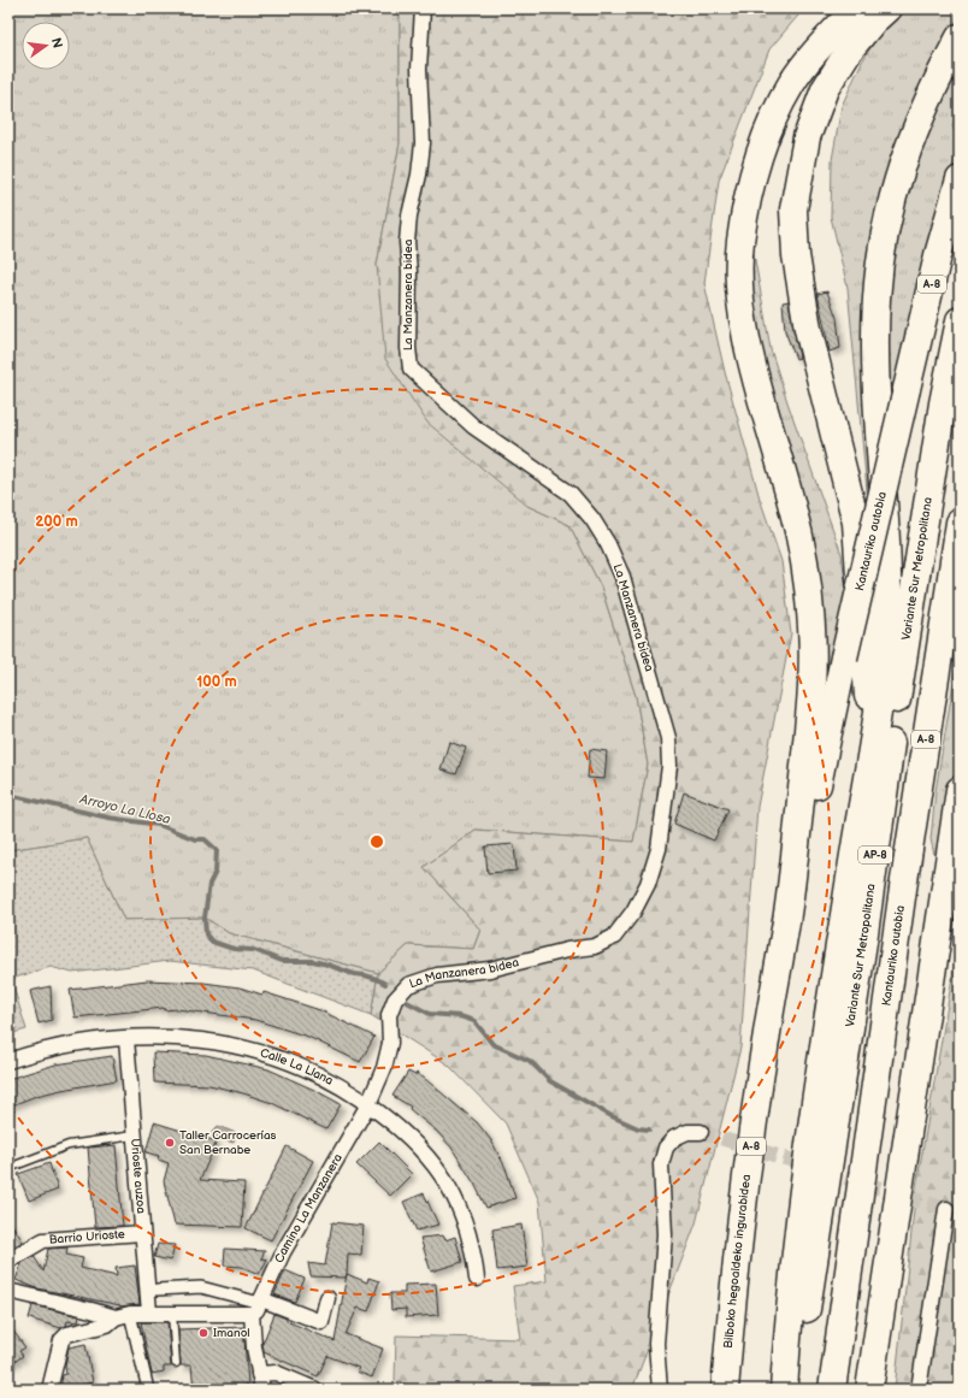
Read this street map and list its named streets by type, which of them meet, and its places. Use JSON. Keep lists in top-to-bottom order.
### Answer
{
  "streets": {
    "highway": [
      "A-8",
      "Kantauriko autobia",
      "Variante Sur Metropolitana",
      "AP-8",
      "Bilboko hegoaldeko ingurabidea"
    ],
    "street": [
      "La Manzanera bidea",
      "Calle La Llana",
      "Urioste auzoa",
      "Camino La Manzanera",
      "Barrio Urioste"
    ]
  },
  "crossings": [
    ["La Manzanera bidea", "Calle La Llana"],
    ["La Manzanera bidea", "Camino La Manzanera"],
    ["Kantauriko autobia", "Bilboko hegoaldeko ingurabidea"],
    ["Calle La Llana", "Urioste auzoa"],
    ["Calle La Llana", "Camino La Manzanera"],
    ["Urioste auzoa", "Barrio Urioste"]
  ],
  "water": ["Arroyo La Llosa"],
  "places": ["Taller Carrocerías San Bernabe", "Imanol"],
  "north": "right",
  "rings": ["200 m", "100 m"]
}
